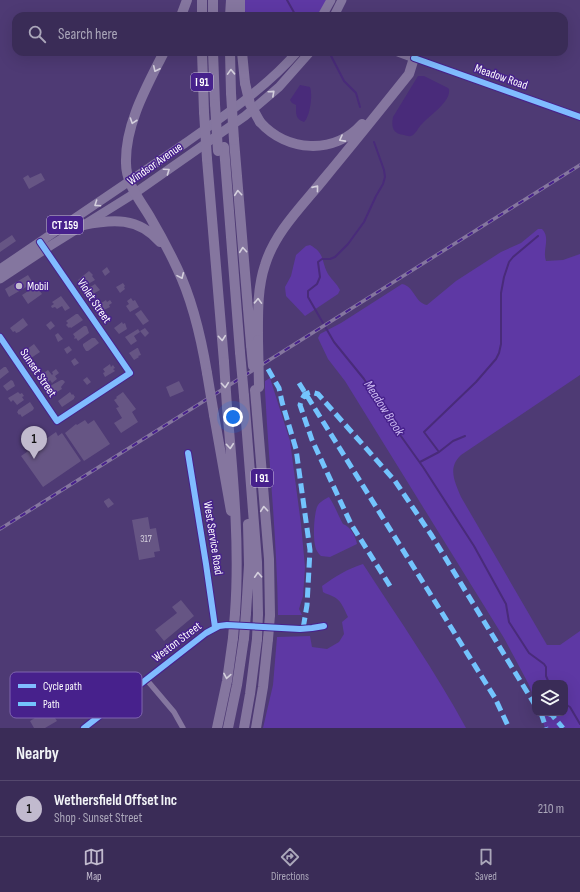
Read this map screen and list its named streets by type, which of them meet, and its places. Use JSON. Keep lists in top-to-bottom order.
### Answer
{
  "streets": {
    "highway": ["I 91"],
    "main road": ["Meadow Road", "Windsor Avenue", "CT 159"],
    "street": [
      "Violet Street",
      "Sunset Street",
      "West Service Road",
      "Weston Street"
    ]
  },
  "crossings": [
    ["Windsor Avenue", "Violet Street"],
    ["Violet Street", "Sunset Street"],
    ["West Service Road", "Weston Street"]
  ],
  "water": ["Meadow Brook"],
  "places": ["Mobil"],
  "house_numbers": ["317"],
  "legend": ["Cycle path", "Path"],
  "page": {
    "search": "Search here",
    "pins": "1",
    "heading": "Nearby",
    "list": [
      {
        "mark": "1",
        "name": "Wethersfield Offset Inc",
        "note": "Shop · Sunset Street",
        "value": "210 m"
      }
    ],
    "nav": ["Map", "Directions", "Saved"]
  }
}
